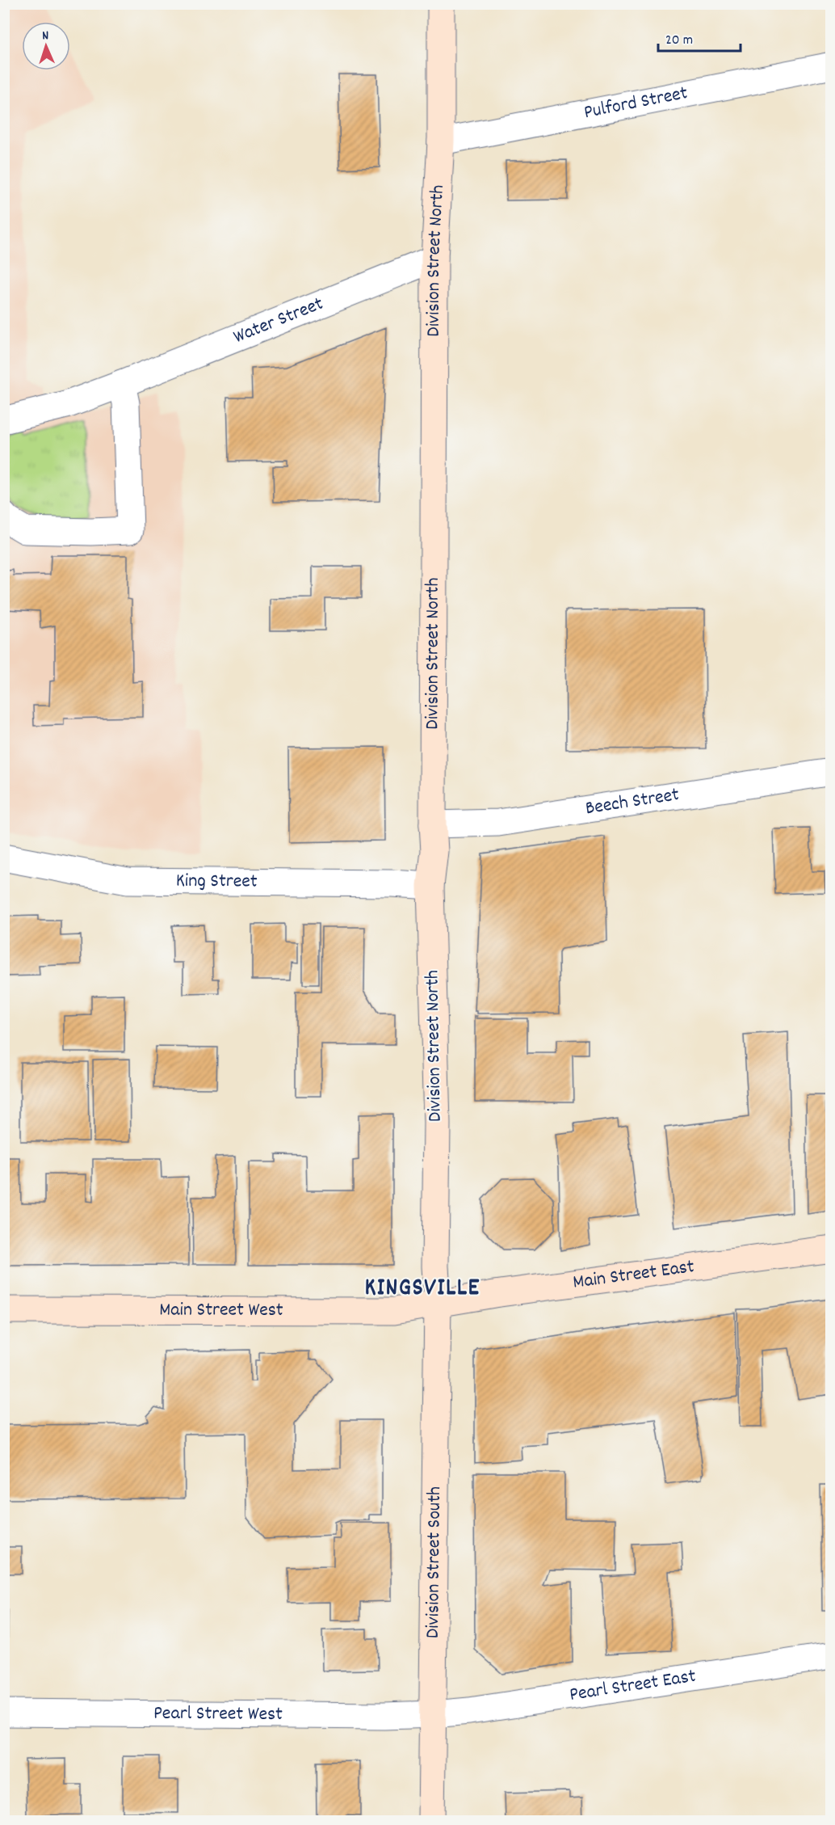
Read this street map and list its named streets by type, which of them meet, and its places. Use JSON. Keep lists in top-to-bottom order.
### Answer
{
  "streets": {
    "main road": [
      "Division Street North",
      "Main Street East",
      "Main Street West",
      "Division Street South"
    ],
    "street": [
      "Pulford Street",
      "Water Street",
      "Beech Street",
      "King Street",
      "Pearl Street East",
      "Pearl Street West"
    ]
  },
  "crossings": [
    ["Pulford Street", "Division Street North"],
    ["Division Street North", "Water Street"],
    ["Division Street North", "Beech Street"],
    ["Division Street North", "King Street"],
    ["Division Street North", "Main Street East"],
    ["Division Street North", "Main Street West"],
    ["Division Street North", "Division Street South"],
    ["Main Street East", "Main Street West"],
    ["Main Street East", "Division Street South"],
    ["Main Street West", "Division Street South"],
    ["Division Street South", "Pearl Street East"],
    ["Division Street South", "Pearl Street West"],
    ["Pearl Street East", "Pearl Street West"]
  ],
  "districts": ["KINGSVILLE"],
  "scale_bar": "20 m",
  "north": "top"
}
